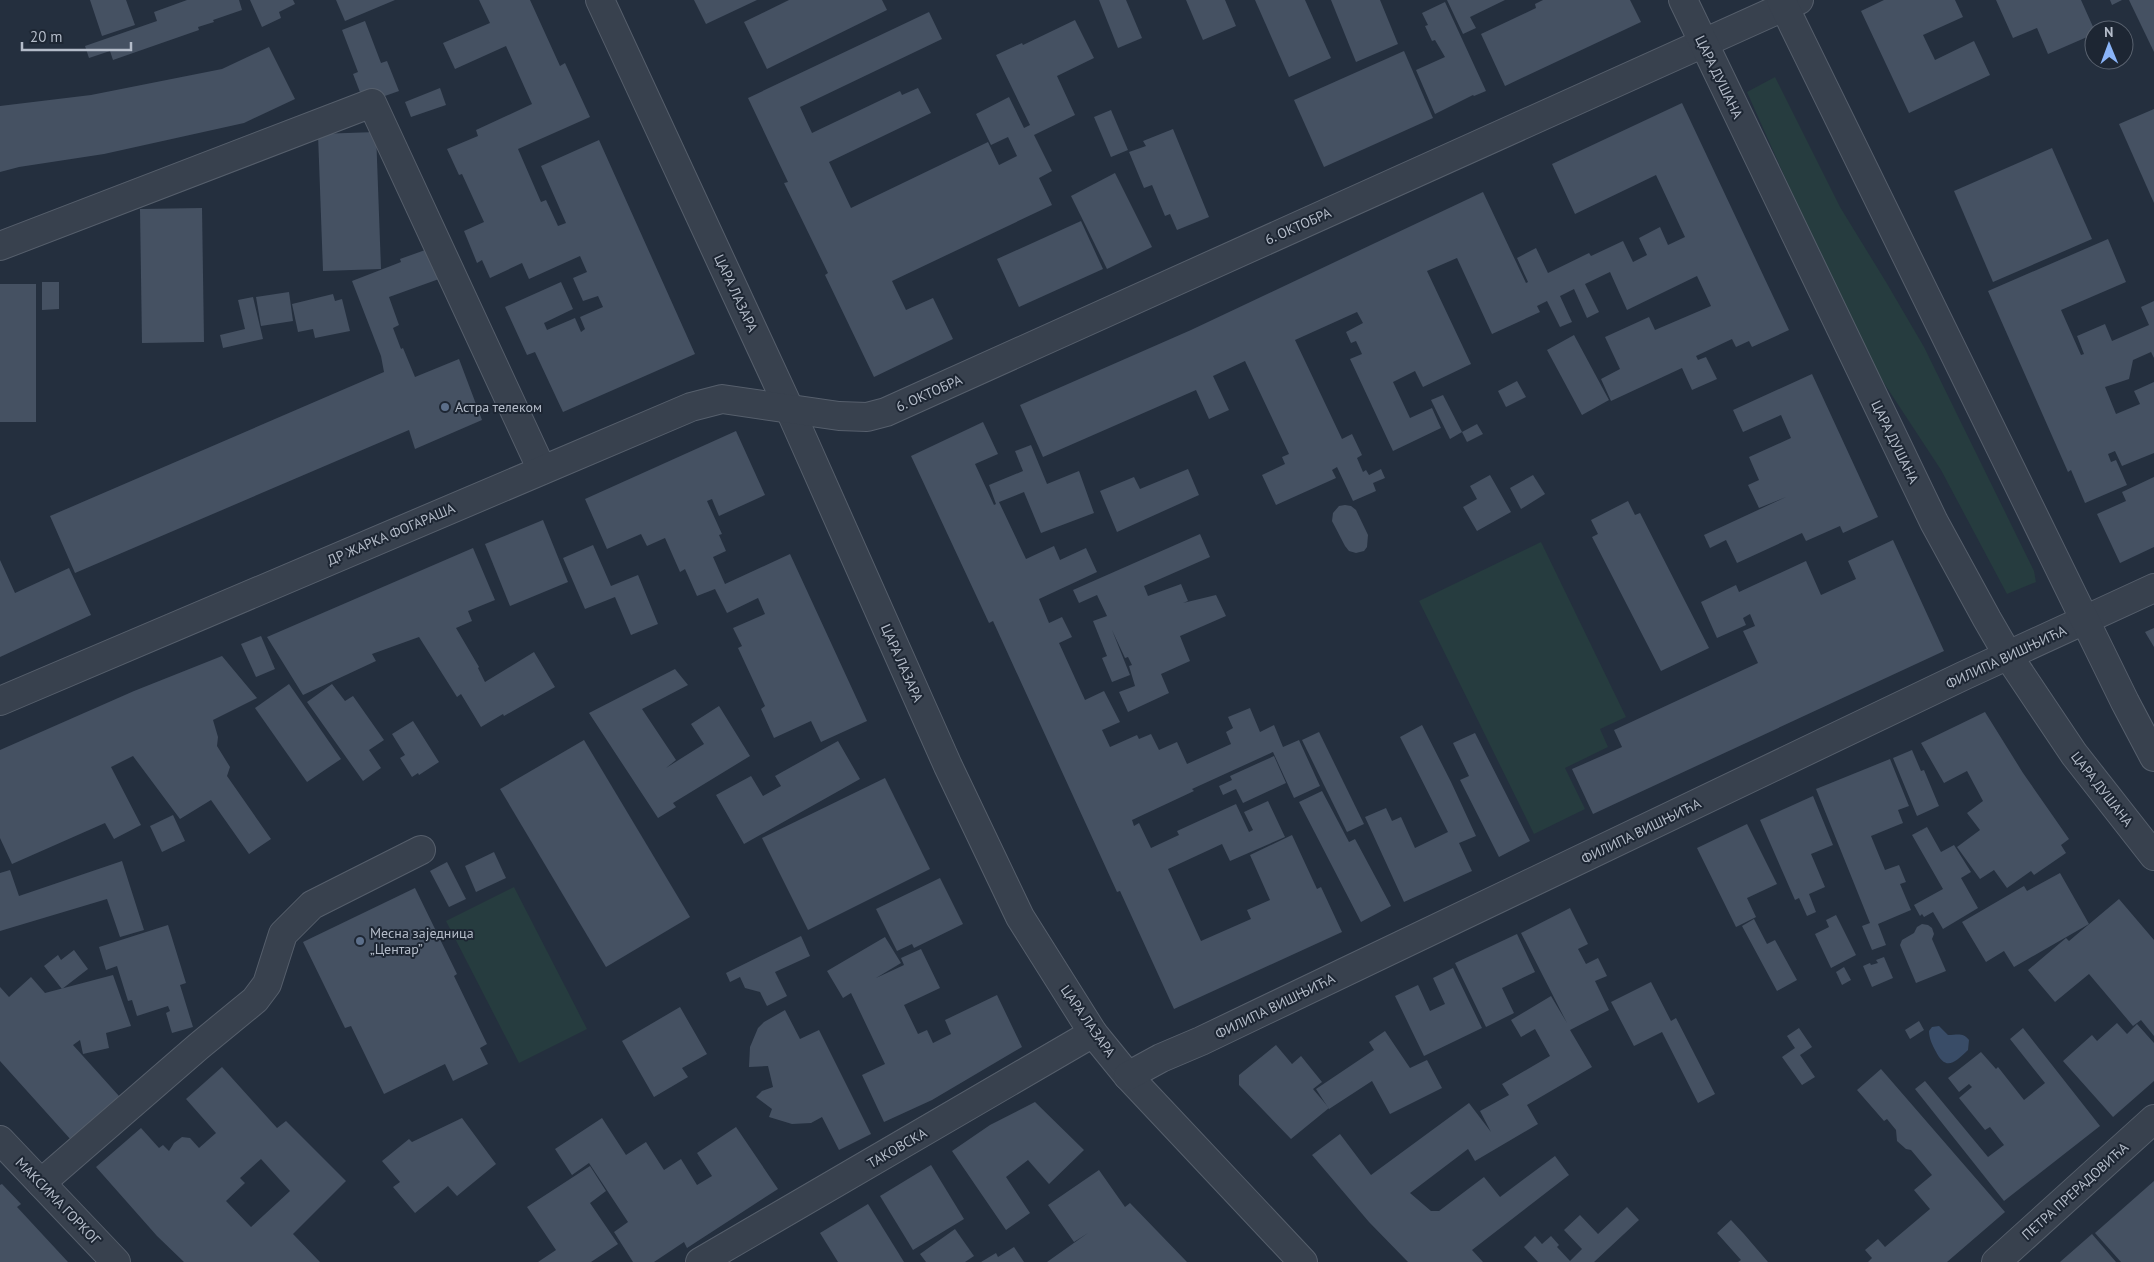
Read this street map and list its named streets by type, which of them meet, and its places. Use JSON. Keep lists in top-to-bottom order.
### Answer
{
  "streets": {
    "street": [
      "ЦАРА ДУШАНА",
      "6. ОКТОБРА",
      "ЦАРА ЛАЗАРА",
      "ДР ЖАРКА ФОГАРАША",
      "ФИЛИПА ВИШЊИЋА",
      "ТАКОВСКА",
      "ПЕТРА ПРЕРАДОВИЋА",
      "МАКСИМА ГОРКОГ"
    ]
  },
  "crossings": [
    ["ЦАРА ДУШАНА", "6. ОКТОБРА"],
    ["ЦАРА ДУШАНА", "ФИЛИПА ВИШЊИЋА"],
    ["6. ОКТОБРА", "ЦАРА ЛАЗАРА"],
    ["6. ОКТОБРА", "ДР ЖАРКА ФОГАРАША"],
    ["ЦАРА ЛАЗАРА", "ДР ЖАРКА ФОГАРАША"],
    ["ЦАРА ЛАЗАРА", "ФИЛИПА ВИШЊИЋА"],
    ["ЦАРА ЛАЗАРА", "ТАКОВСКА"]
  ],
  "places": ["Астра телеком", "Месна заједница „Центар”"],
  "scale_bar": "20 m",
  "north": "top"
}
